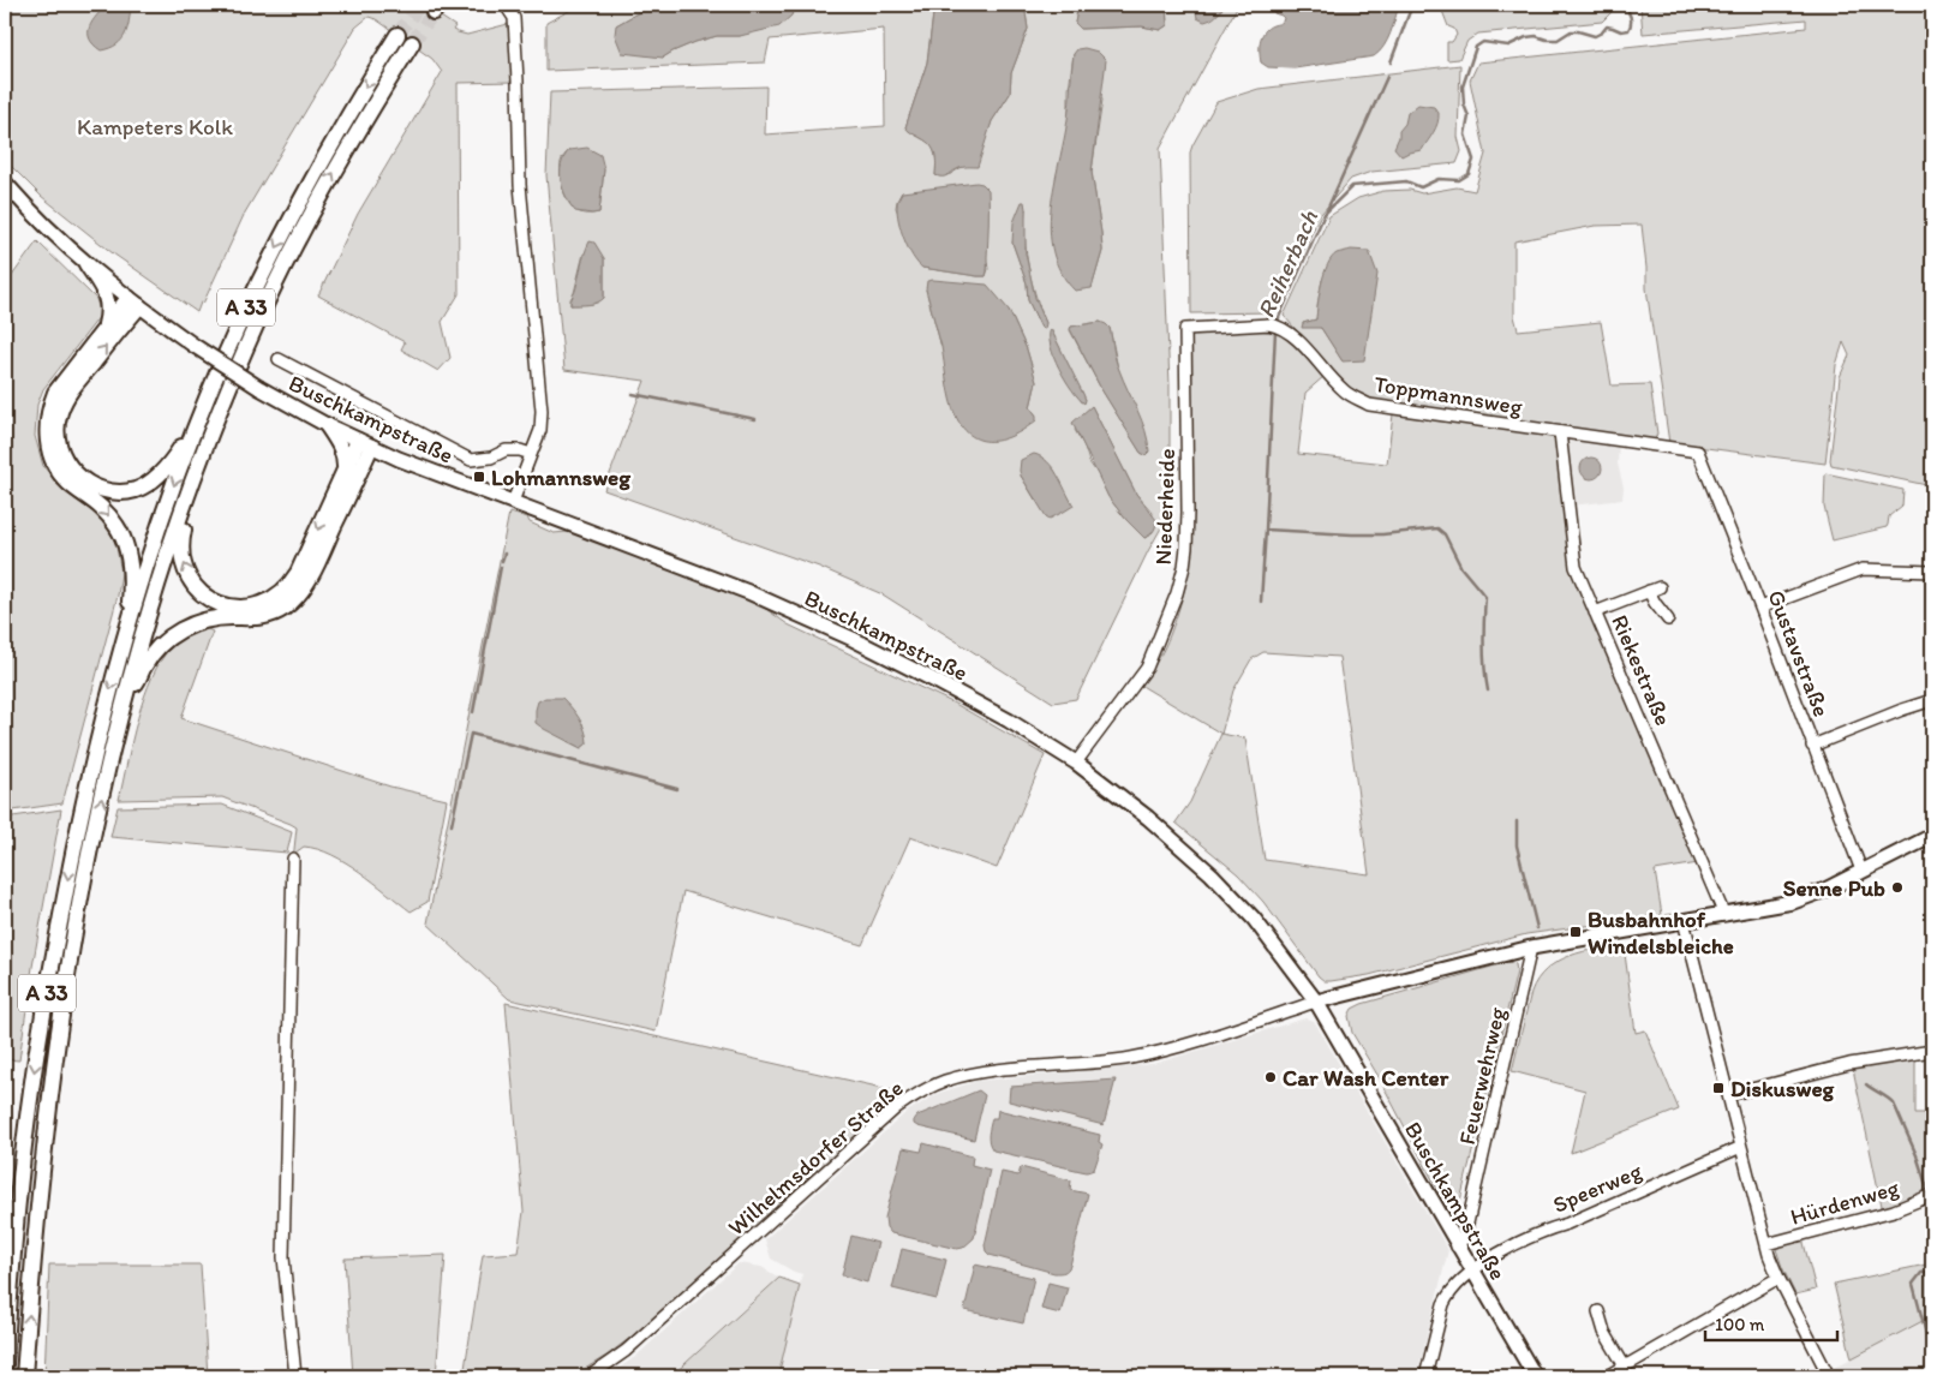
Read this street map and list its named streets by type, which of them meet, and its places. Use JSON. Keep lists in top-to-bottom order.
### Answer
{
  "streets": {
    "highway": ["A 33"],
    "main road": ["Buschkampstraße"],
    "street": [
      "Toppmannsweg",
      "Niederheide",
      "Gustavstraße",
      "Riekestraße",
      "Feuerwehrweg",
      "Wilhelmsdorfer Straße",
      "Speerweg",
      "Hürdenweg"
    ]
  },
  "crossings": [
    ["Toppmannsweg", "Niederheide"],
    ["Toppmannsweg", "Gustavstraße"],
    ["Toppmannsweg", "Riekestraße"],
    ["Buschkampstraße", "Niederheide"],
    ["Buschkampstraße", "Feuerwehrweg"],
    ["Buschkampstraße", "Wilhelmsdorfer Straße"],
    ["Buschkampstraße", "Speerweg"]
  ],
  "water": ["Reiherbach"],
  "parks": ["Kampeters Kolk"],
  "places": {
    "transit": ["Lohmannsweg", "Busbahnhof Windelsbleiche", "Diskusweg"],
    "other": ["Senne Pub", "Car Wash Center"]
  },
  "scale_bar": "100 m"
}
